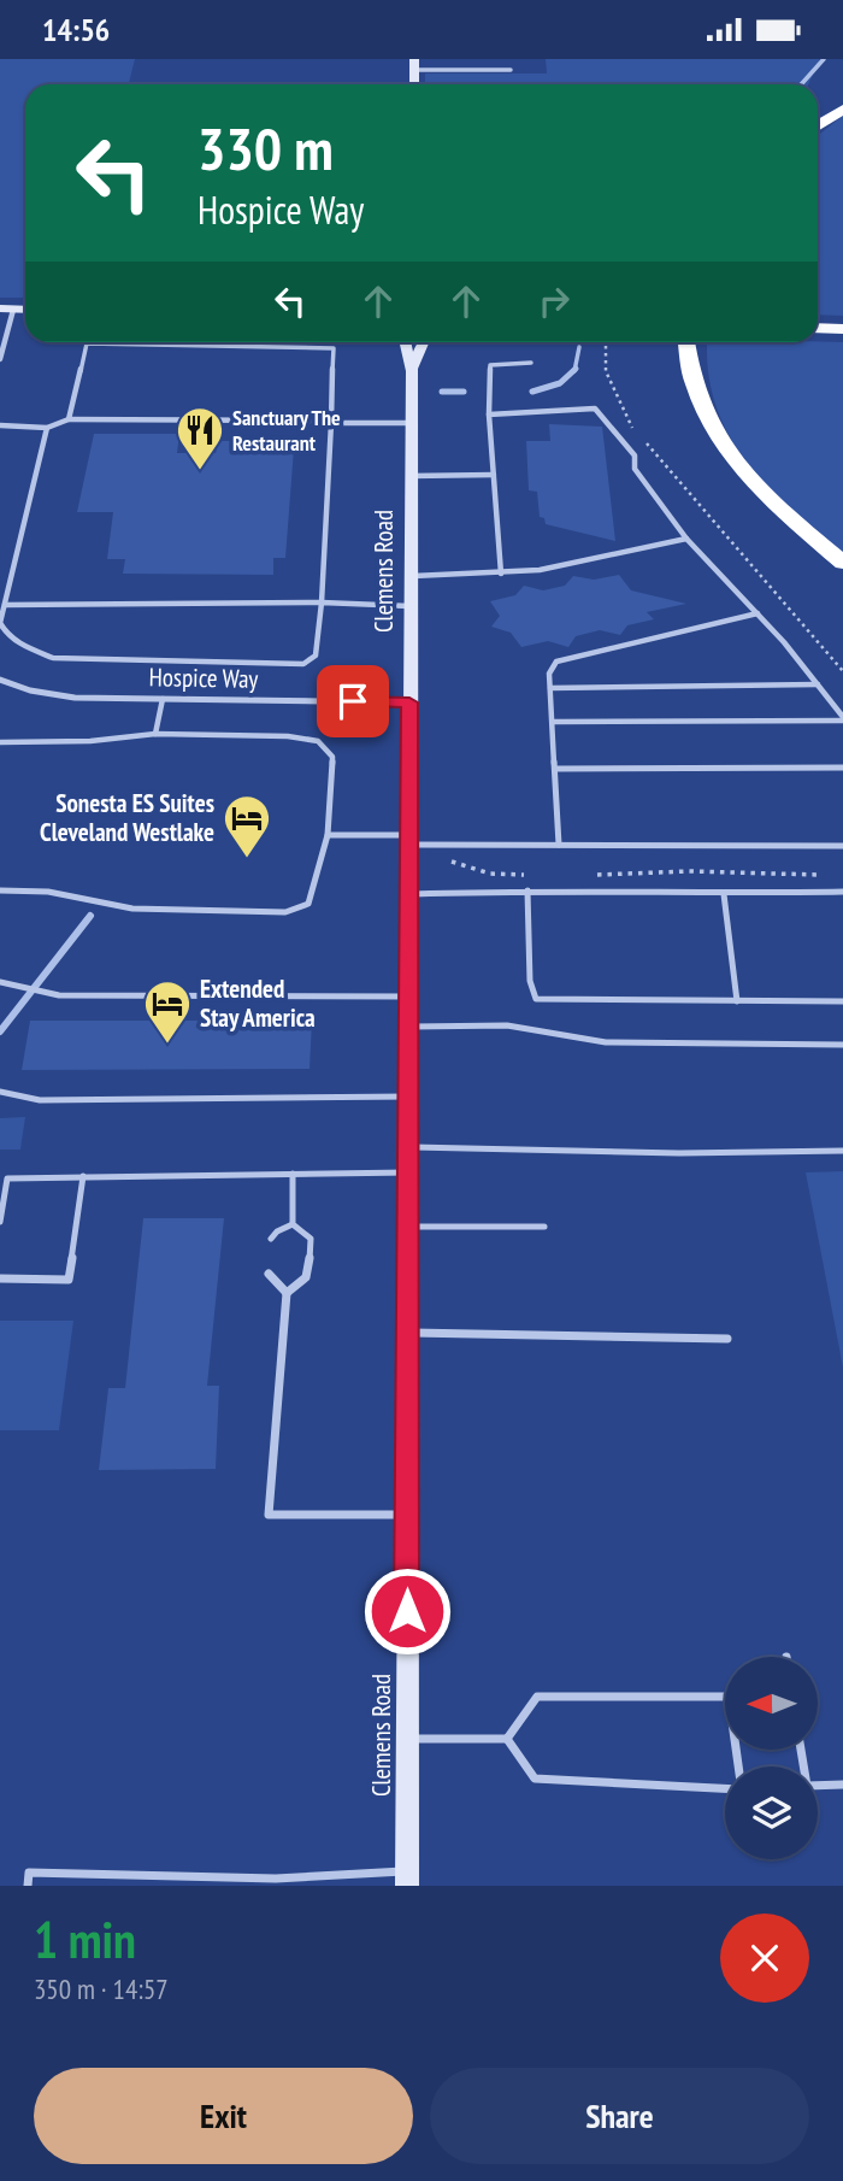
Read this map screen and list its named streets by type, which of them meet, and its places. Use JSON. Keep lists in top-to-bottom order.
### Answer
{
  "streets": {
    "street": ["Clemens Road", "Hospice Way"]
  },
  "crossings": [
    ["Clemens Road", "Hospice Way"]
  ],
  "places": {
    "restaurant": ["Sanctuary The Restaurant"],
    "hotel": ["Sonesta ES Suites Cleveland Westlake", "Extended Stay America"]
  },
  "north": "left",
  "page": {
    "status": "14:56",
    "turn": ["330 m", "Hospice Way"],
    "heading": ["1 min", "350 m · 14:57"],
    "buttons": ["Exit", "Share"]
  }
}
